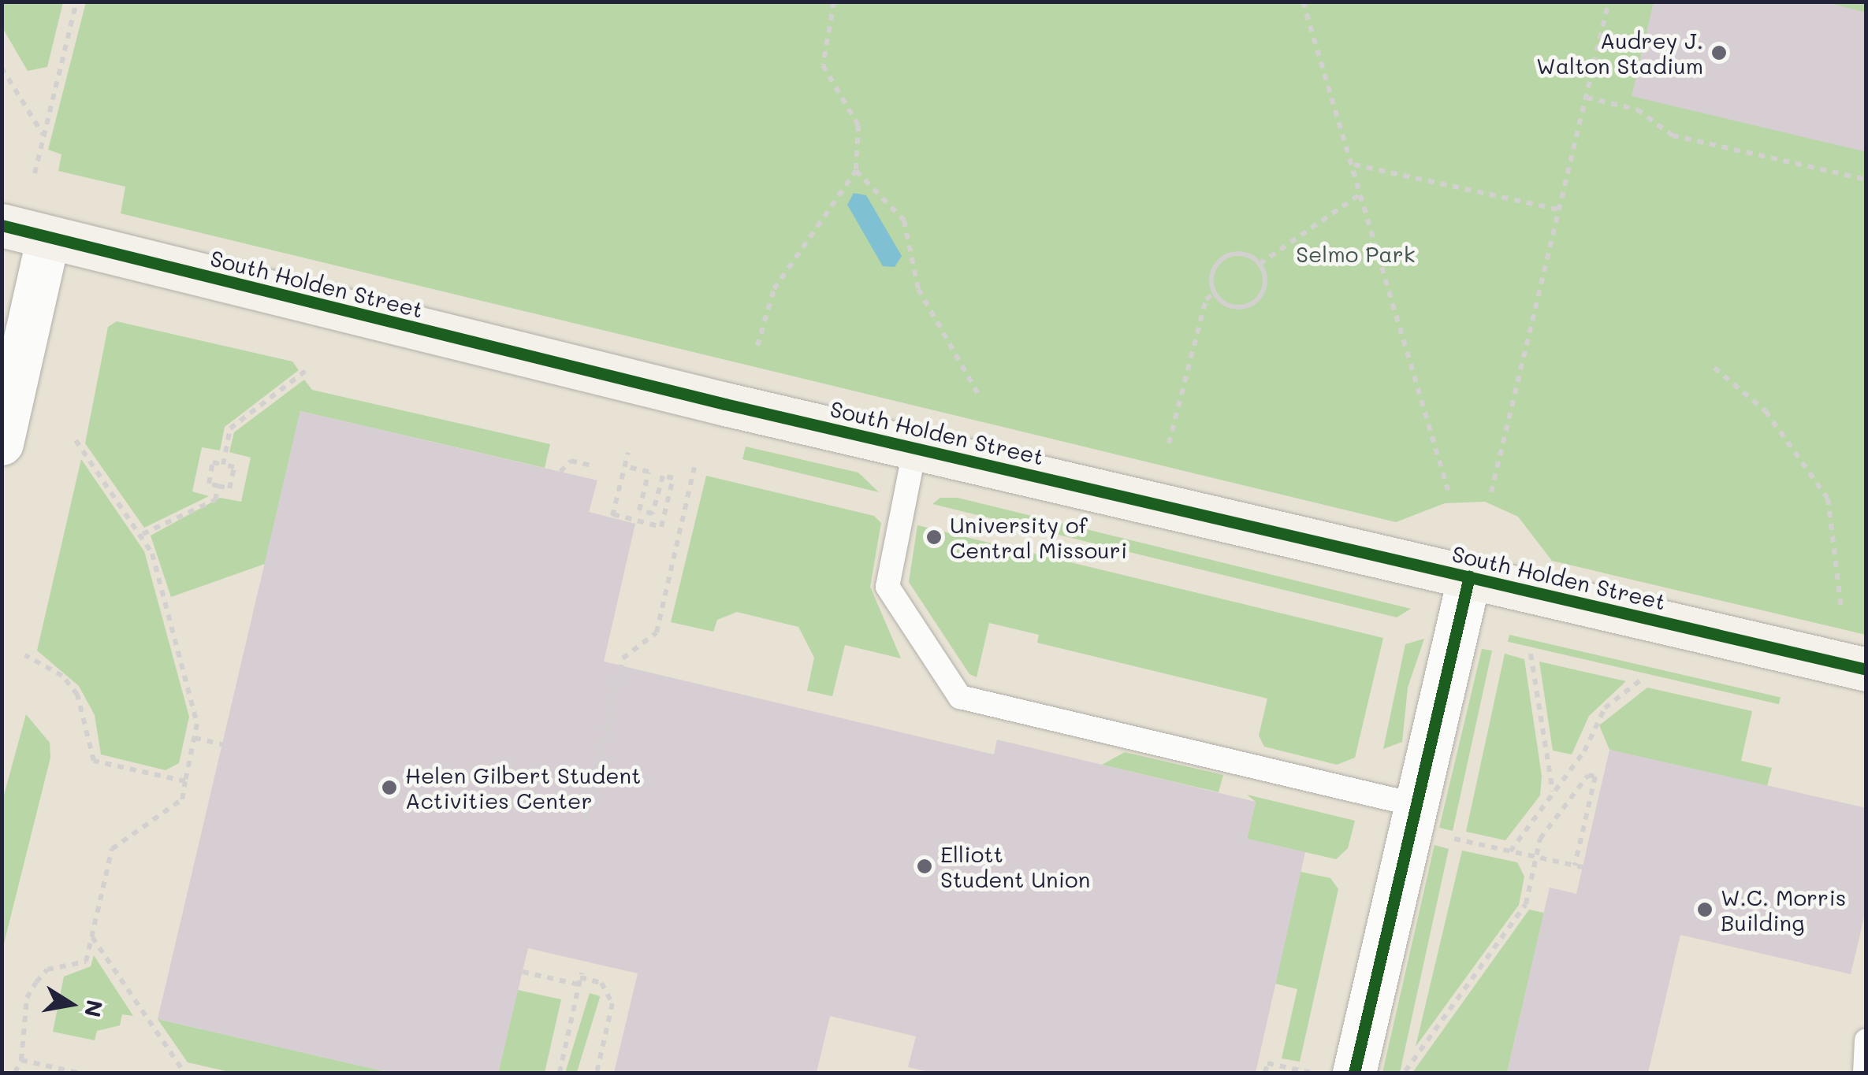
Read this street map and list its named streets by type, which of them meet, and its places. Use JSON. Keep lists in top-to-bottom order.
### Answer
{
  "streets": {
    "main road": ["South Holden Street"]
  },
  "parks": ["Selmo Park"],
  "places": [
    "Audrey J. Walton Stadium",
    "University of Central Missouri",
    "Helen Gilbert Student Activities Center",
    "Elliott Student Union",
    "W.C. Morris Building"
  ],
  "north": "right"
}
